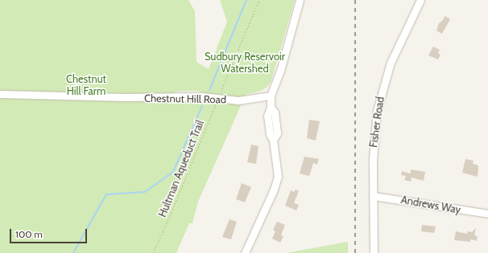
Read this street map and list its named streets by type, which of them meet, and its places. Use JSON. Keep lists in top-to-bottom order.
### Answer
{
  "streets": {
    "street": ["Chestnut Hill Road", "Fisher Road", "Andrews Way"],
    "path": ["Hultman Aqueduct Trail"]
  },
  "crossings": [
    ["Chestnut Hill Road", "Hultman Aqueduct Trail"],
    ["Fisher Road", "Andrews Way"]
  ],
  "parks": ["Sudbury Reservoir Watershed", "Chestnut Hill Farm"],
  "scale_bar": "100 m"
}
